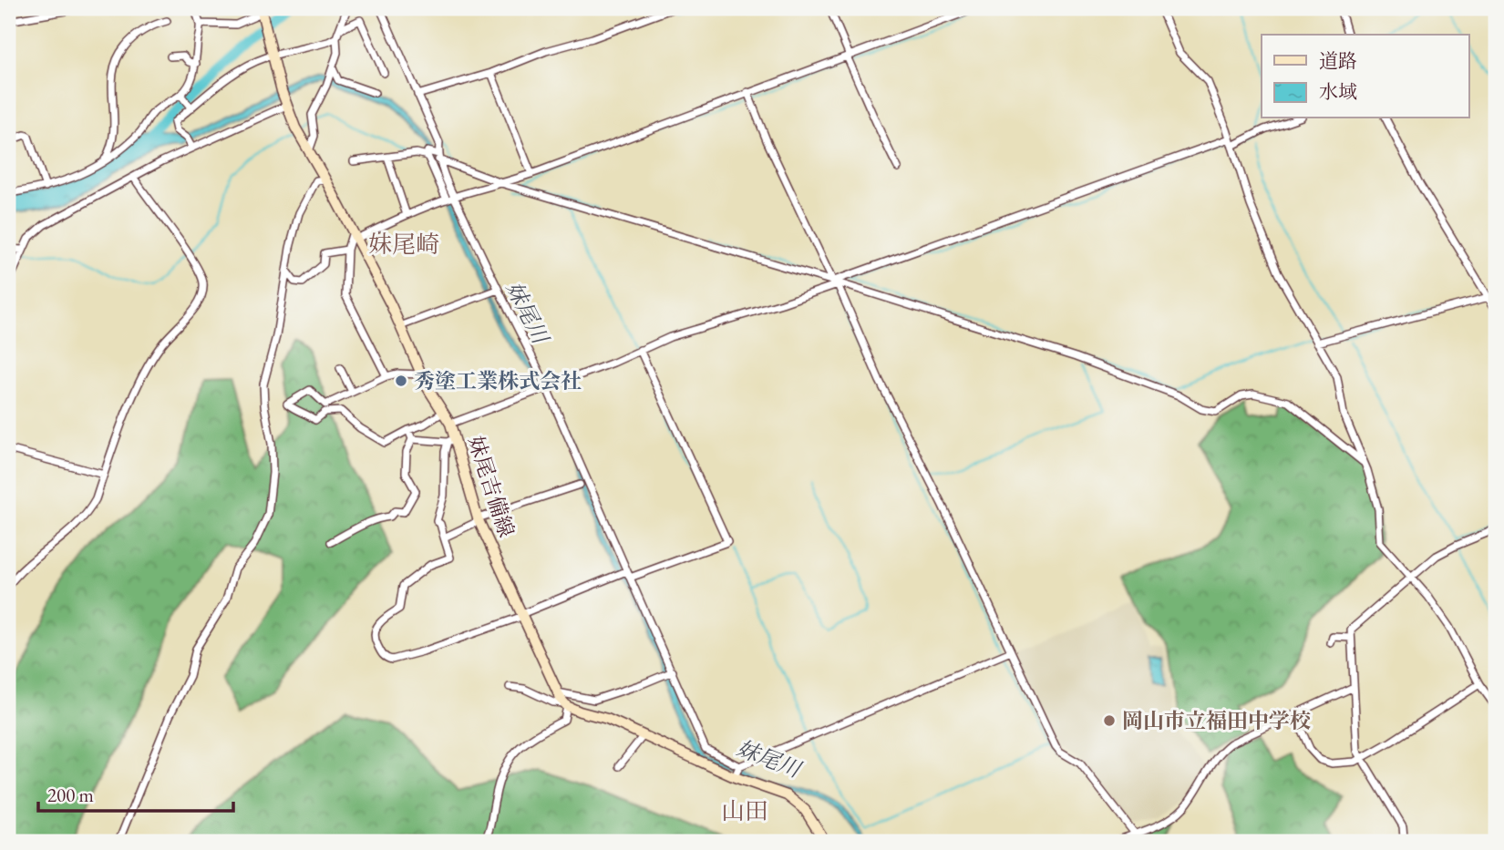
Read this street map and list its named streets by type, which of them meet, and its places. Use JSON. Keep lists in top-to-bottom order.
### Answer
{
  "streets": {
    "main road": ["妹尾吉備線"]
  },
  "districts": ["妹尾崎", "山田"],
  "water": ["妹尾川"],
  "places": ["秀塗工業株式会社", "岡山市立福田中学校"],
  "legend": ["道路", "水域"],
  "scale_bar": "200 m"
}
